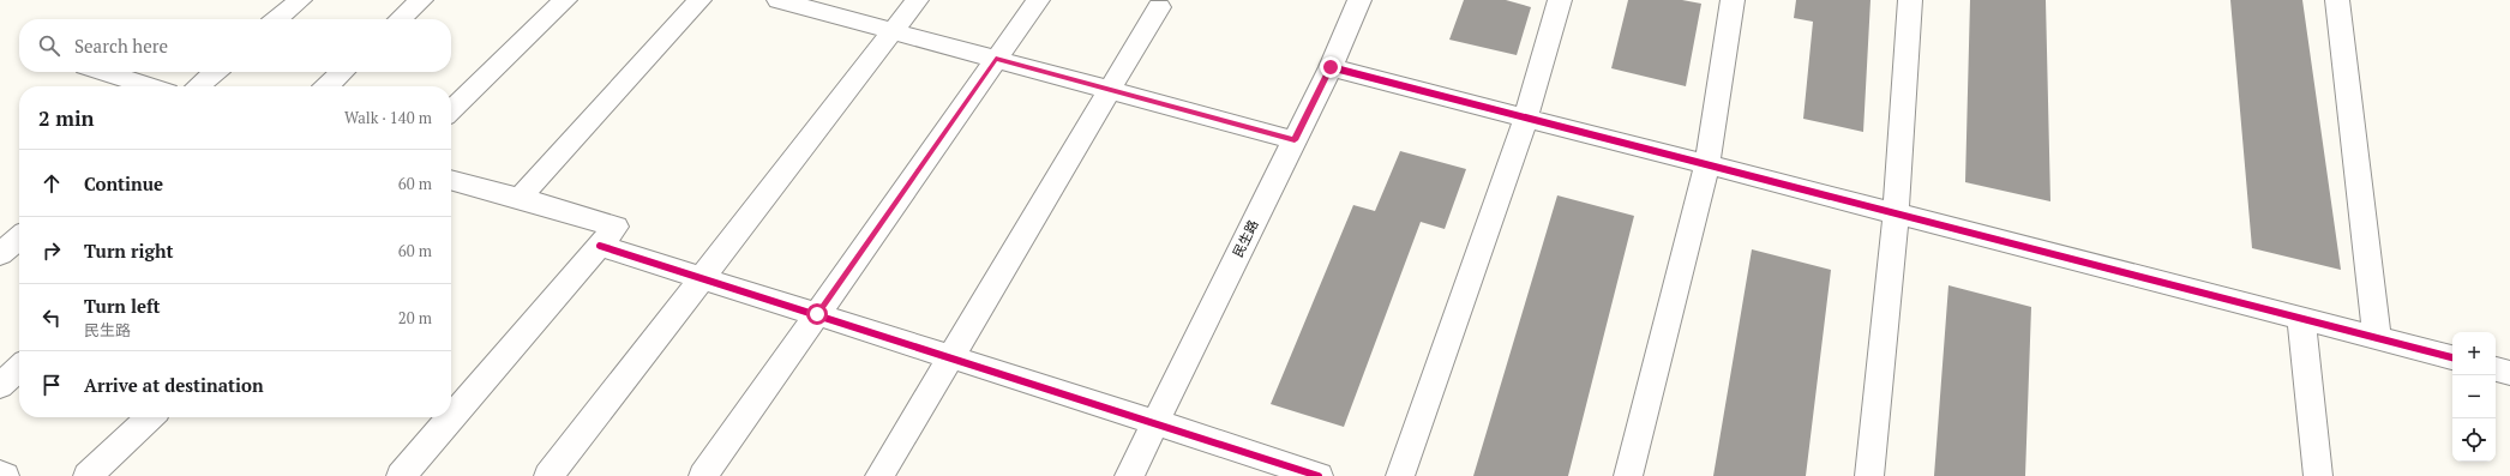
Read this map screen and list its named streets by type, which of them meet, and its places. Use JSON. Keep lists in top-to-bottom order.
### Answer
{
  "streets": {
    "street": ["民生路"]
  },
  "page": {
    "search": "Search here",
    "heading": ["2 min", "Walk · 140 m"],
    "list": [
      ["Continue", "60 m"],
      ["Turn right", "60 m"],
      ["Turn left", "民生路", "20 m"],
      "Arrive at destination"
    ],
    "map_buttons": ["+", "−"]
  }
}
